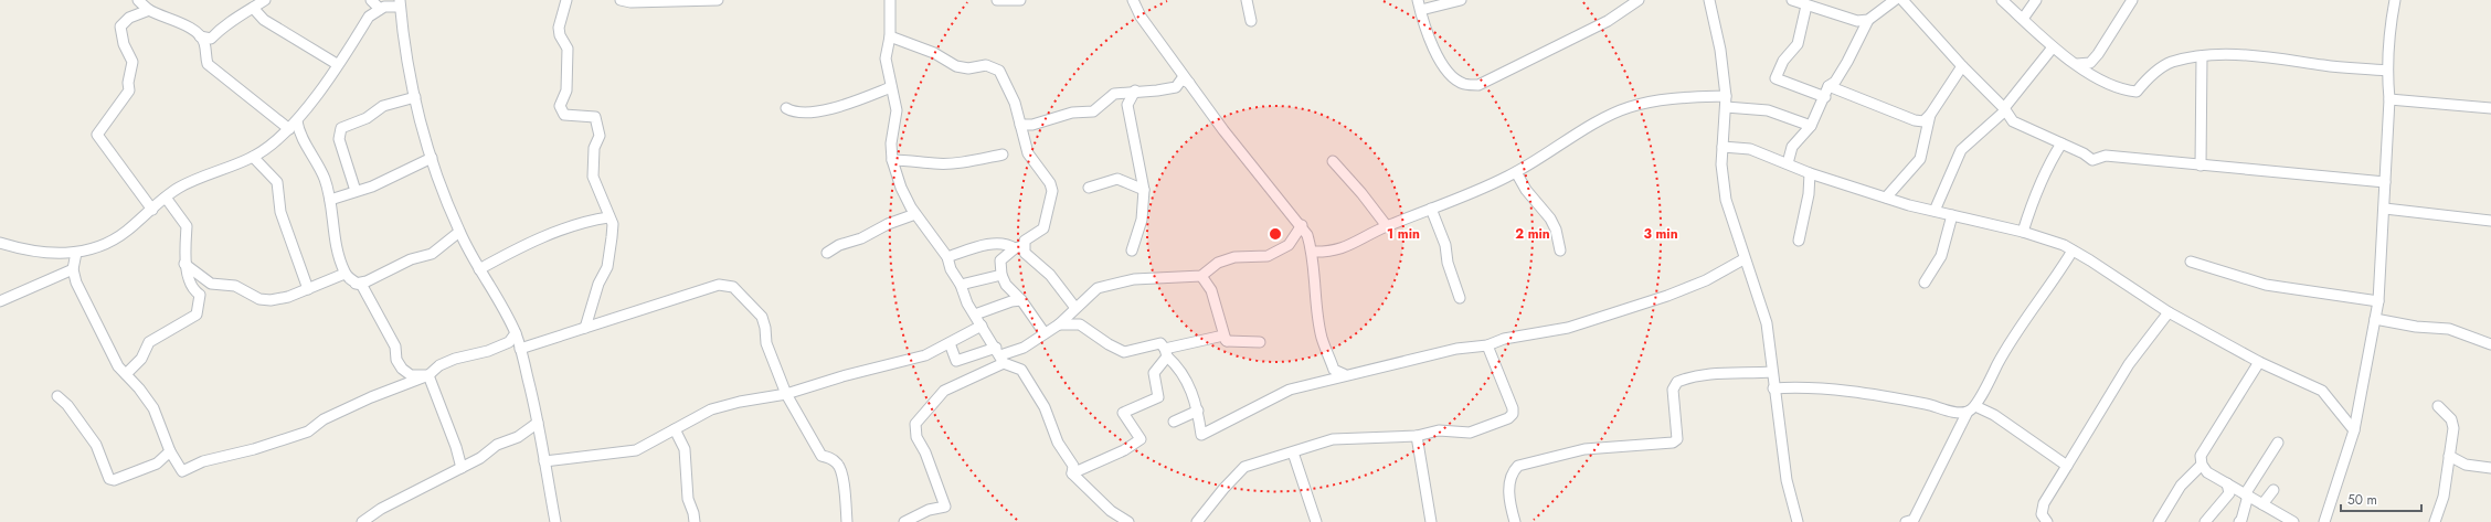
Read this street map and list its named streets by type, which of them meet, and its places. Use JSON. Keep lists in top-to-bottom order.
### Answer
{
  "scale_bar": "50 m",
  "rings": ["1 min", "2 min", "3 min"]
}
